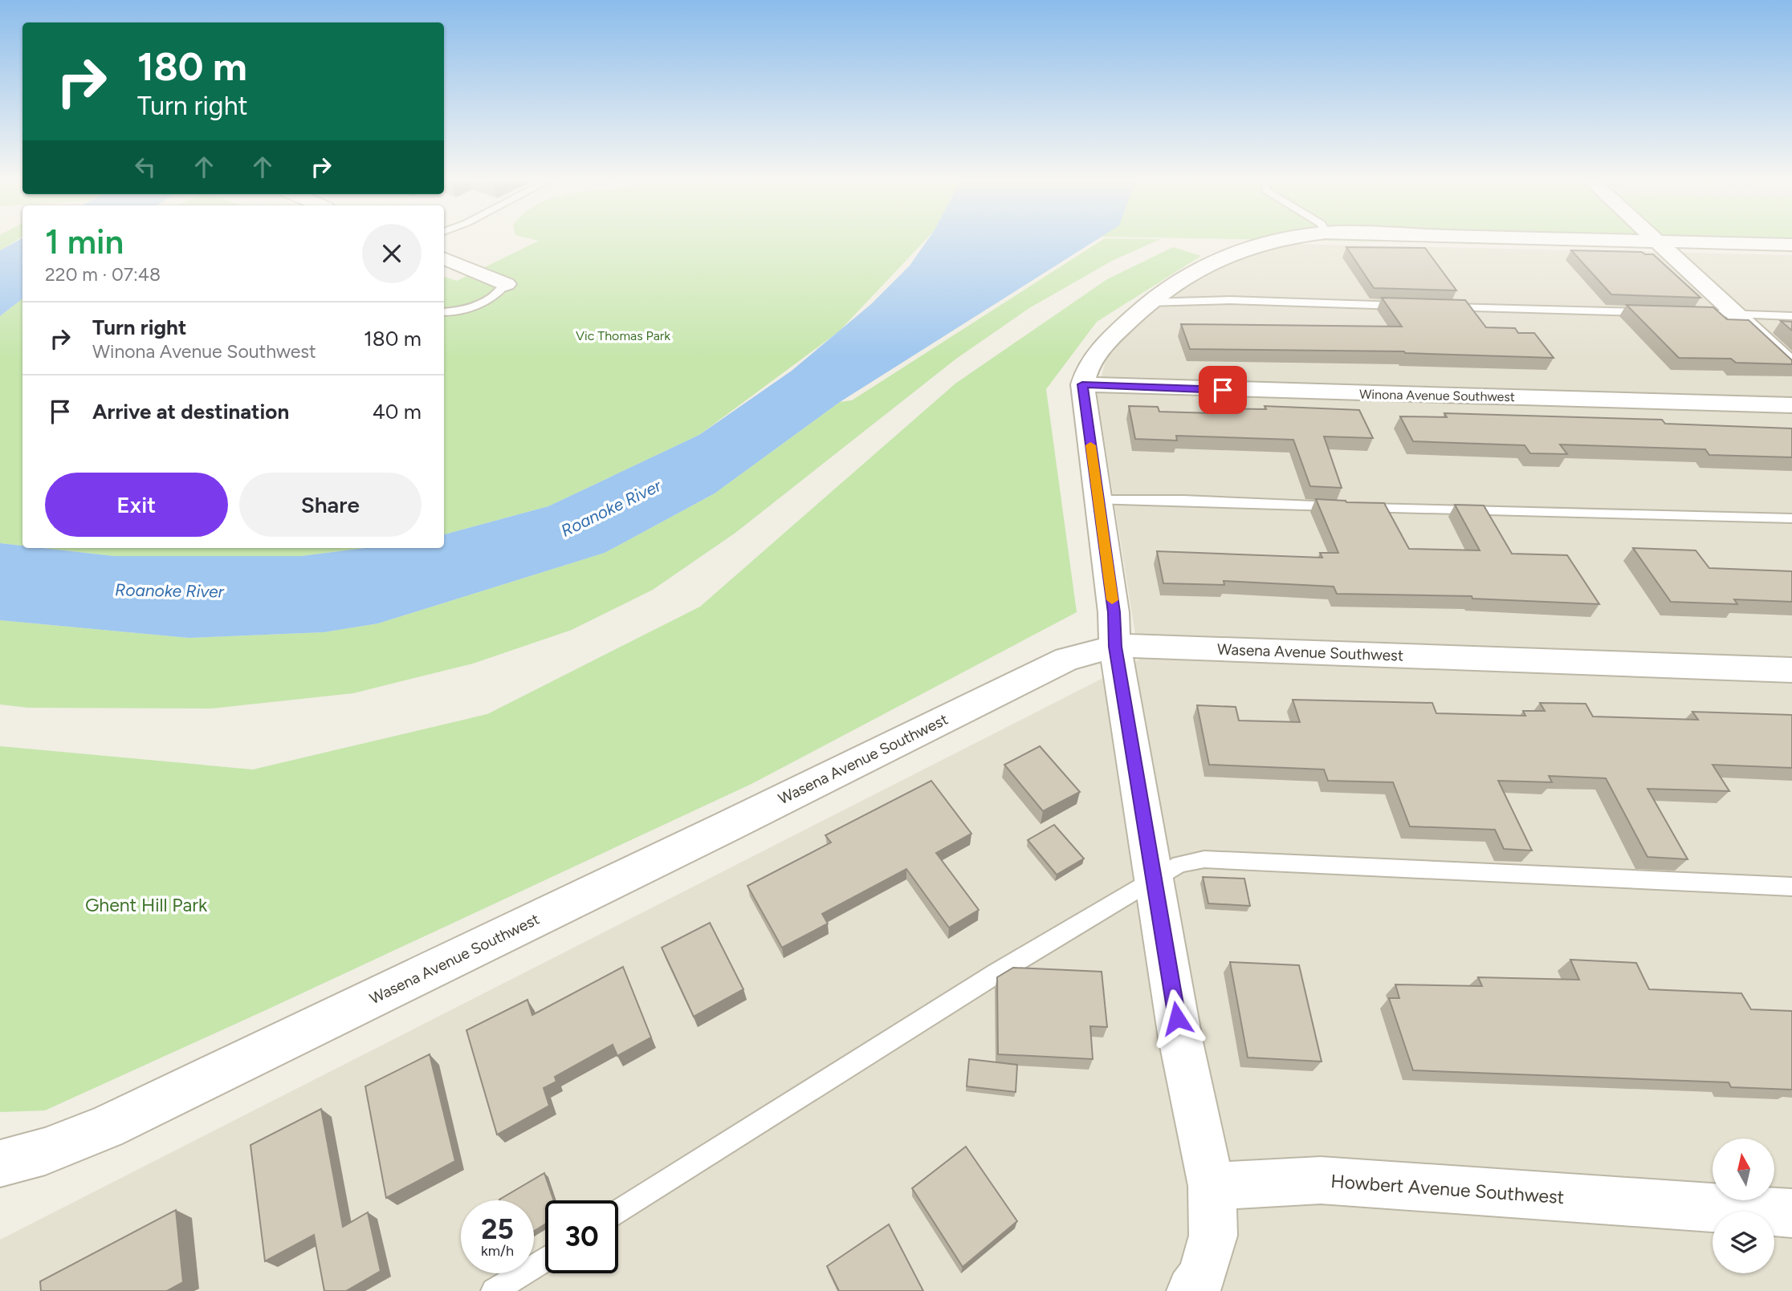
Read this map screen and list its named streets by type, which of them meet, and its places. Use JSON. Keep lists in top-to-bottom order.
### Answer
{
  "streets": {
    "street": ["Winona Avenue Southwest", "Wasena Avenue Southwest", "Howbert Avenue Southwest"]
  },
  "water": ["Roanoke River"],
  "parks": ["Vic Thomas Park", "Ghent Hill Park"],
  "north": "top",
  "page": {
    "turn": ["180 m", "Turn right"],
    "heading": ["1 min", "220 m · 07:48"],
    "list": [
      {
        "name": "Turn right",
        "note": "Winona Avenue Southwest",
        "value": "180 m"
      },
      {
        "name": "Arrive at destination",
        "value": "40 m"
      }
    ],
    "buttons": ["Exit", "Share"],
    "speed": "25 km/h",
    "limit": "30"
  }
}
